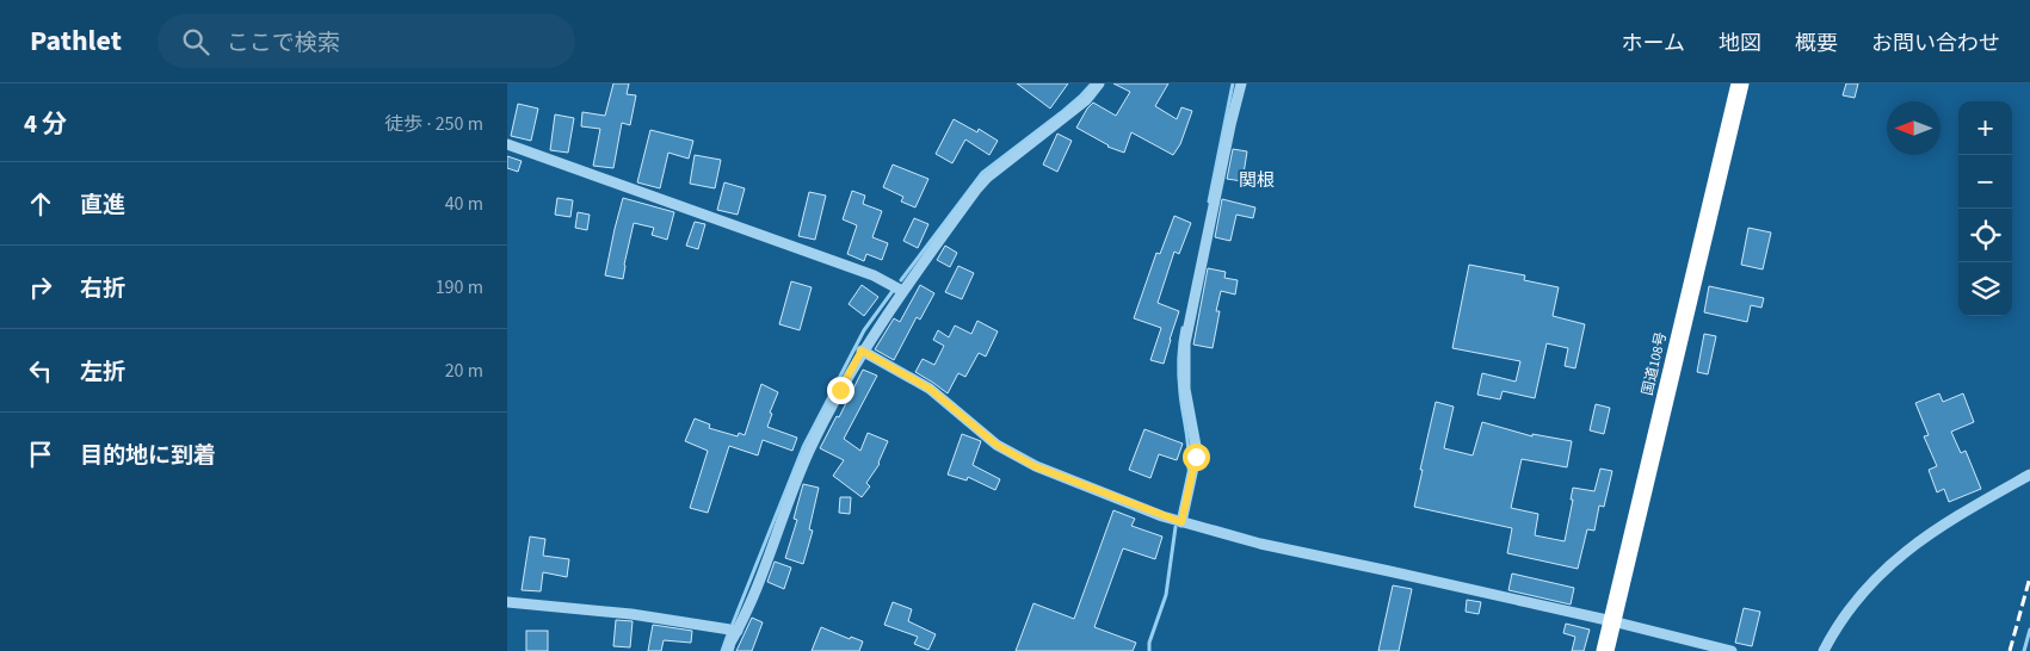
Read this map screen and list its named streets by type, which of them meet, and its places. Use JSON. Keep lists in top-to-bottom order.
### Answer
{
  "streets": {
    "highway": ["国道108号"]
  },
  "districts": ["関根"],
  "north": "left",
  "page": {
    "header": "Pathlet",
    "search": "ここで検索",
    "nav": [
      "ホーム",
      "地図",
      "概要",
      "お問い合わせ"
    ],
    "heading": ["4 分", "徒歩 · 250 m"],
    "map_buttons": ["+", "−"],
    "list": [
      ["直進", "40 m"],
      ["右折", "190 m"],
      ["左折", "20 m"],
      "目的地に到着"
    ]
  }
}
